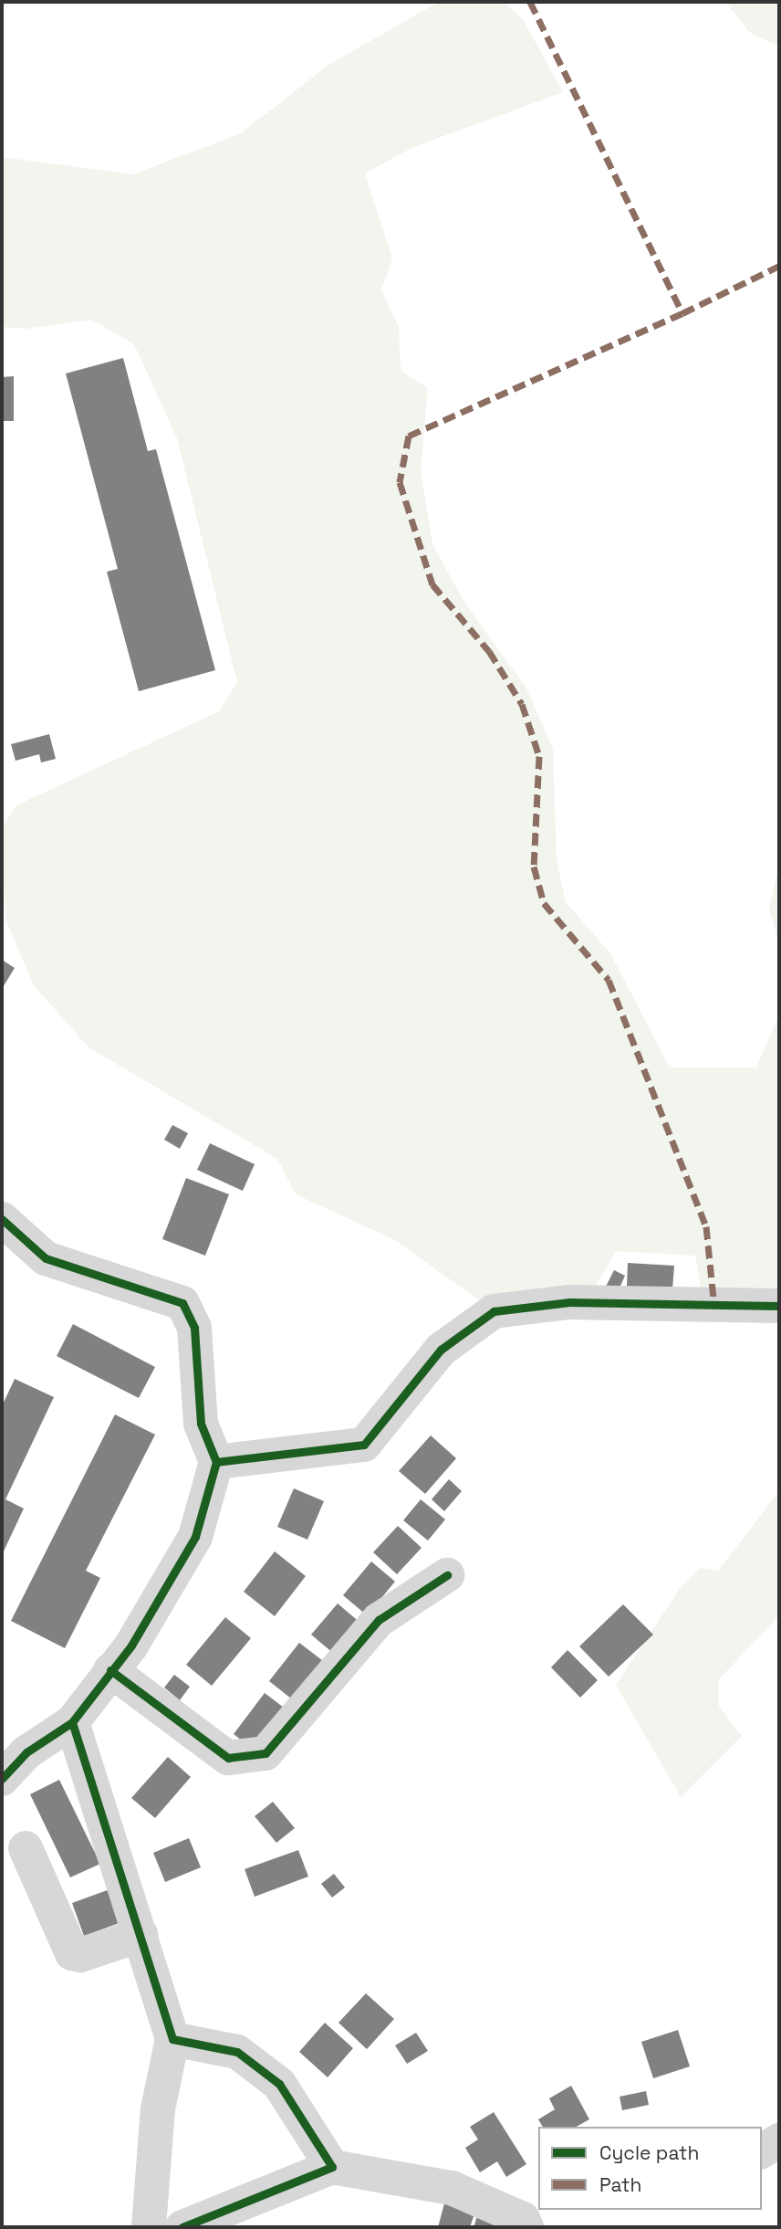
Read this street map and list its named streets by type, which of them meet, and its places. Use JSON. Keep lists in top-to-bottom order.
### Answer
{
  "legend": ["Cycle path", "Path"]
}
